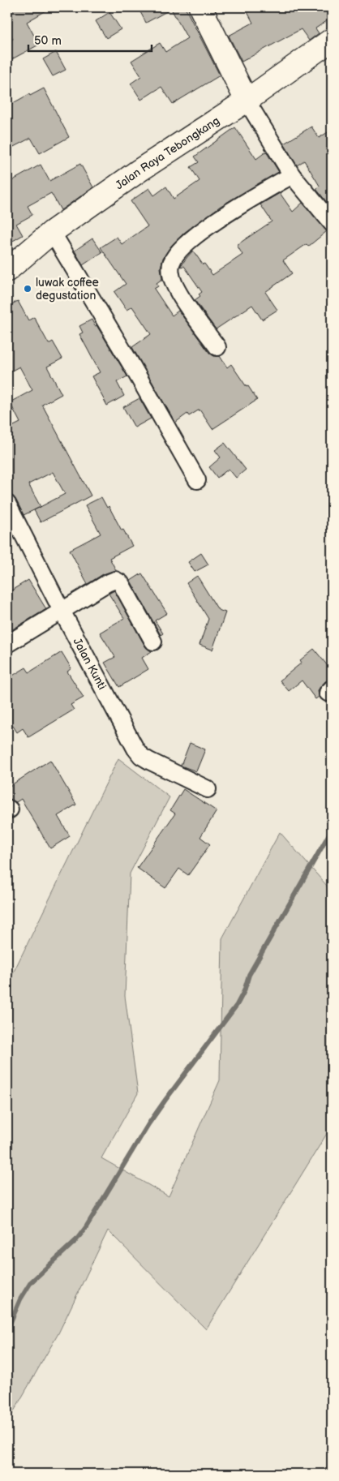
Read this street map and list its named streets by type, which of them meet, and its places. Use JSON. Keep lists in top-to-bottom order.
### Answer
{
  "streets": {
    "main road": ["Jalan Raya Tebongkang"],
    "street": ["Jalan Kunti"]
  },
  "places": ["luwak coffee degustation"],
  "scale_bar": "50 m"
}
